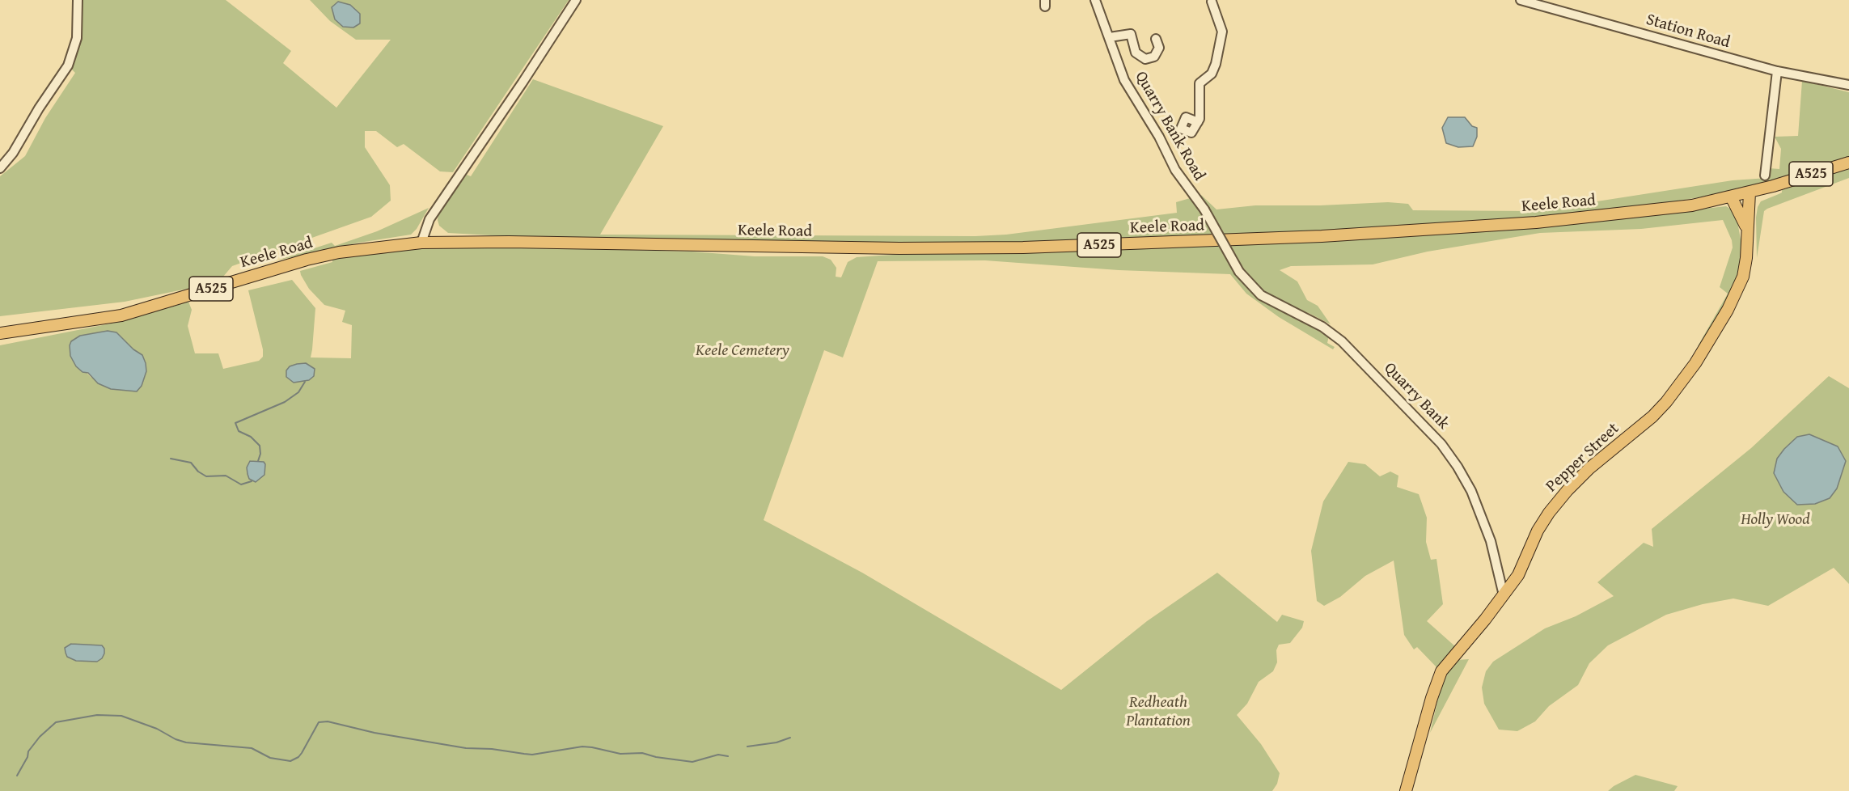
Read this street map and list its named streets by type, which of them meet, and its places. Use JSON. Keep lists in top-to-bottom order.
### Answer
{
  "streets": {
    "main road": ["A525", "Keele Road", "Pepper Street"],
    "street": ["Station Road", "Quarry Bank Road", "Quarry Bank"]
  },
  "crossings": [
    ["Quarry Bank Road", "Quarry Bank"],
    ["Keele Road", "Pepper Street"],
    ["Quarry Bank", "Pepper Street"]
  ],
  "parks": ["Keele Cemetery", "Holly Wood", "Redheath Plantation"]
}
